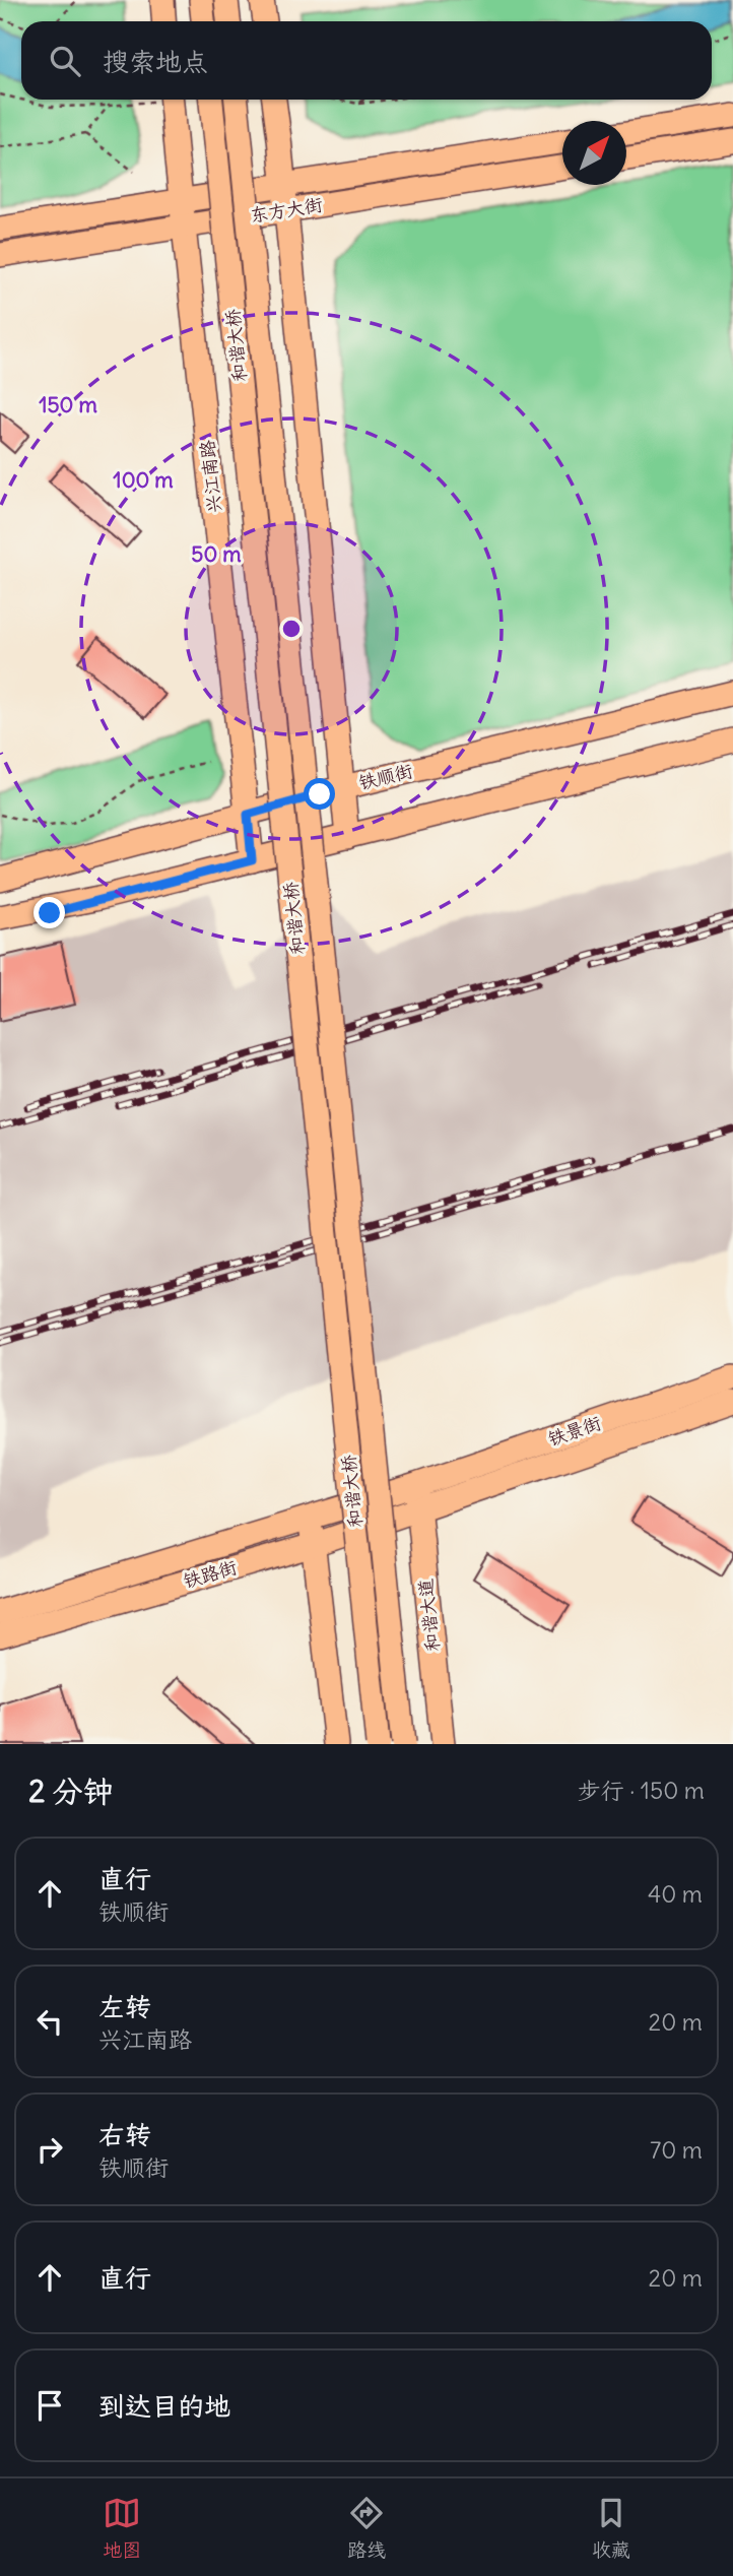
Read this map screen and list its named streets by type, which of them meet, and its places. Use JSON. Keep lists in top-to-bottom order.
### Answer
{
  "streets": {
    "main road": [
      "东方大街",
      "和谐大桥",
      "兴江南路",
      "铁顺街",
      "铁景街",
      "铁路街",
      "和谐大道"
    ]
  },
  "crossings": [
    ["东方大街", "兴江南路"],
    ["兴江南路", "铁顺街"],
    ["铁景街", "铁路街"],
    ["铁景街", "和谐大道"],
    ["铁路街", "和谐大道"]
  ],
  "north": "top right",
  "page": {
    "search": "搜索地点",
    "heading": ["2 分钟", "步行 · 150 m"],
    "list": [
      ["直行", "铁顺街", "40 m"],
      ["左转", "兴江南路", "20 m"],
      ["右转", "铁顺街", "70 m"],
      ["直行", "20 m"],
      "到达目的地"
    ],
    "nav": ["地图", "路线", "收藏"]
  },
  "rings": ["150 m", "100 m", "50 m"]
}
